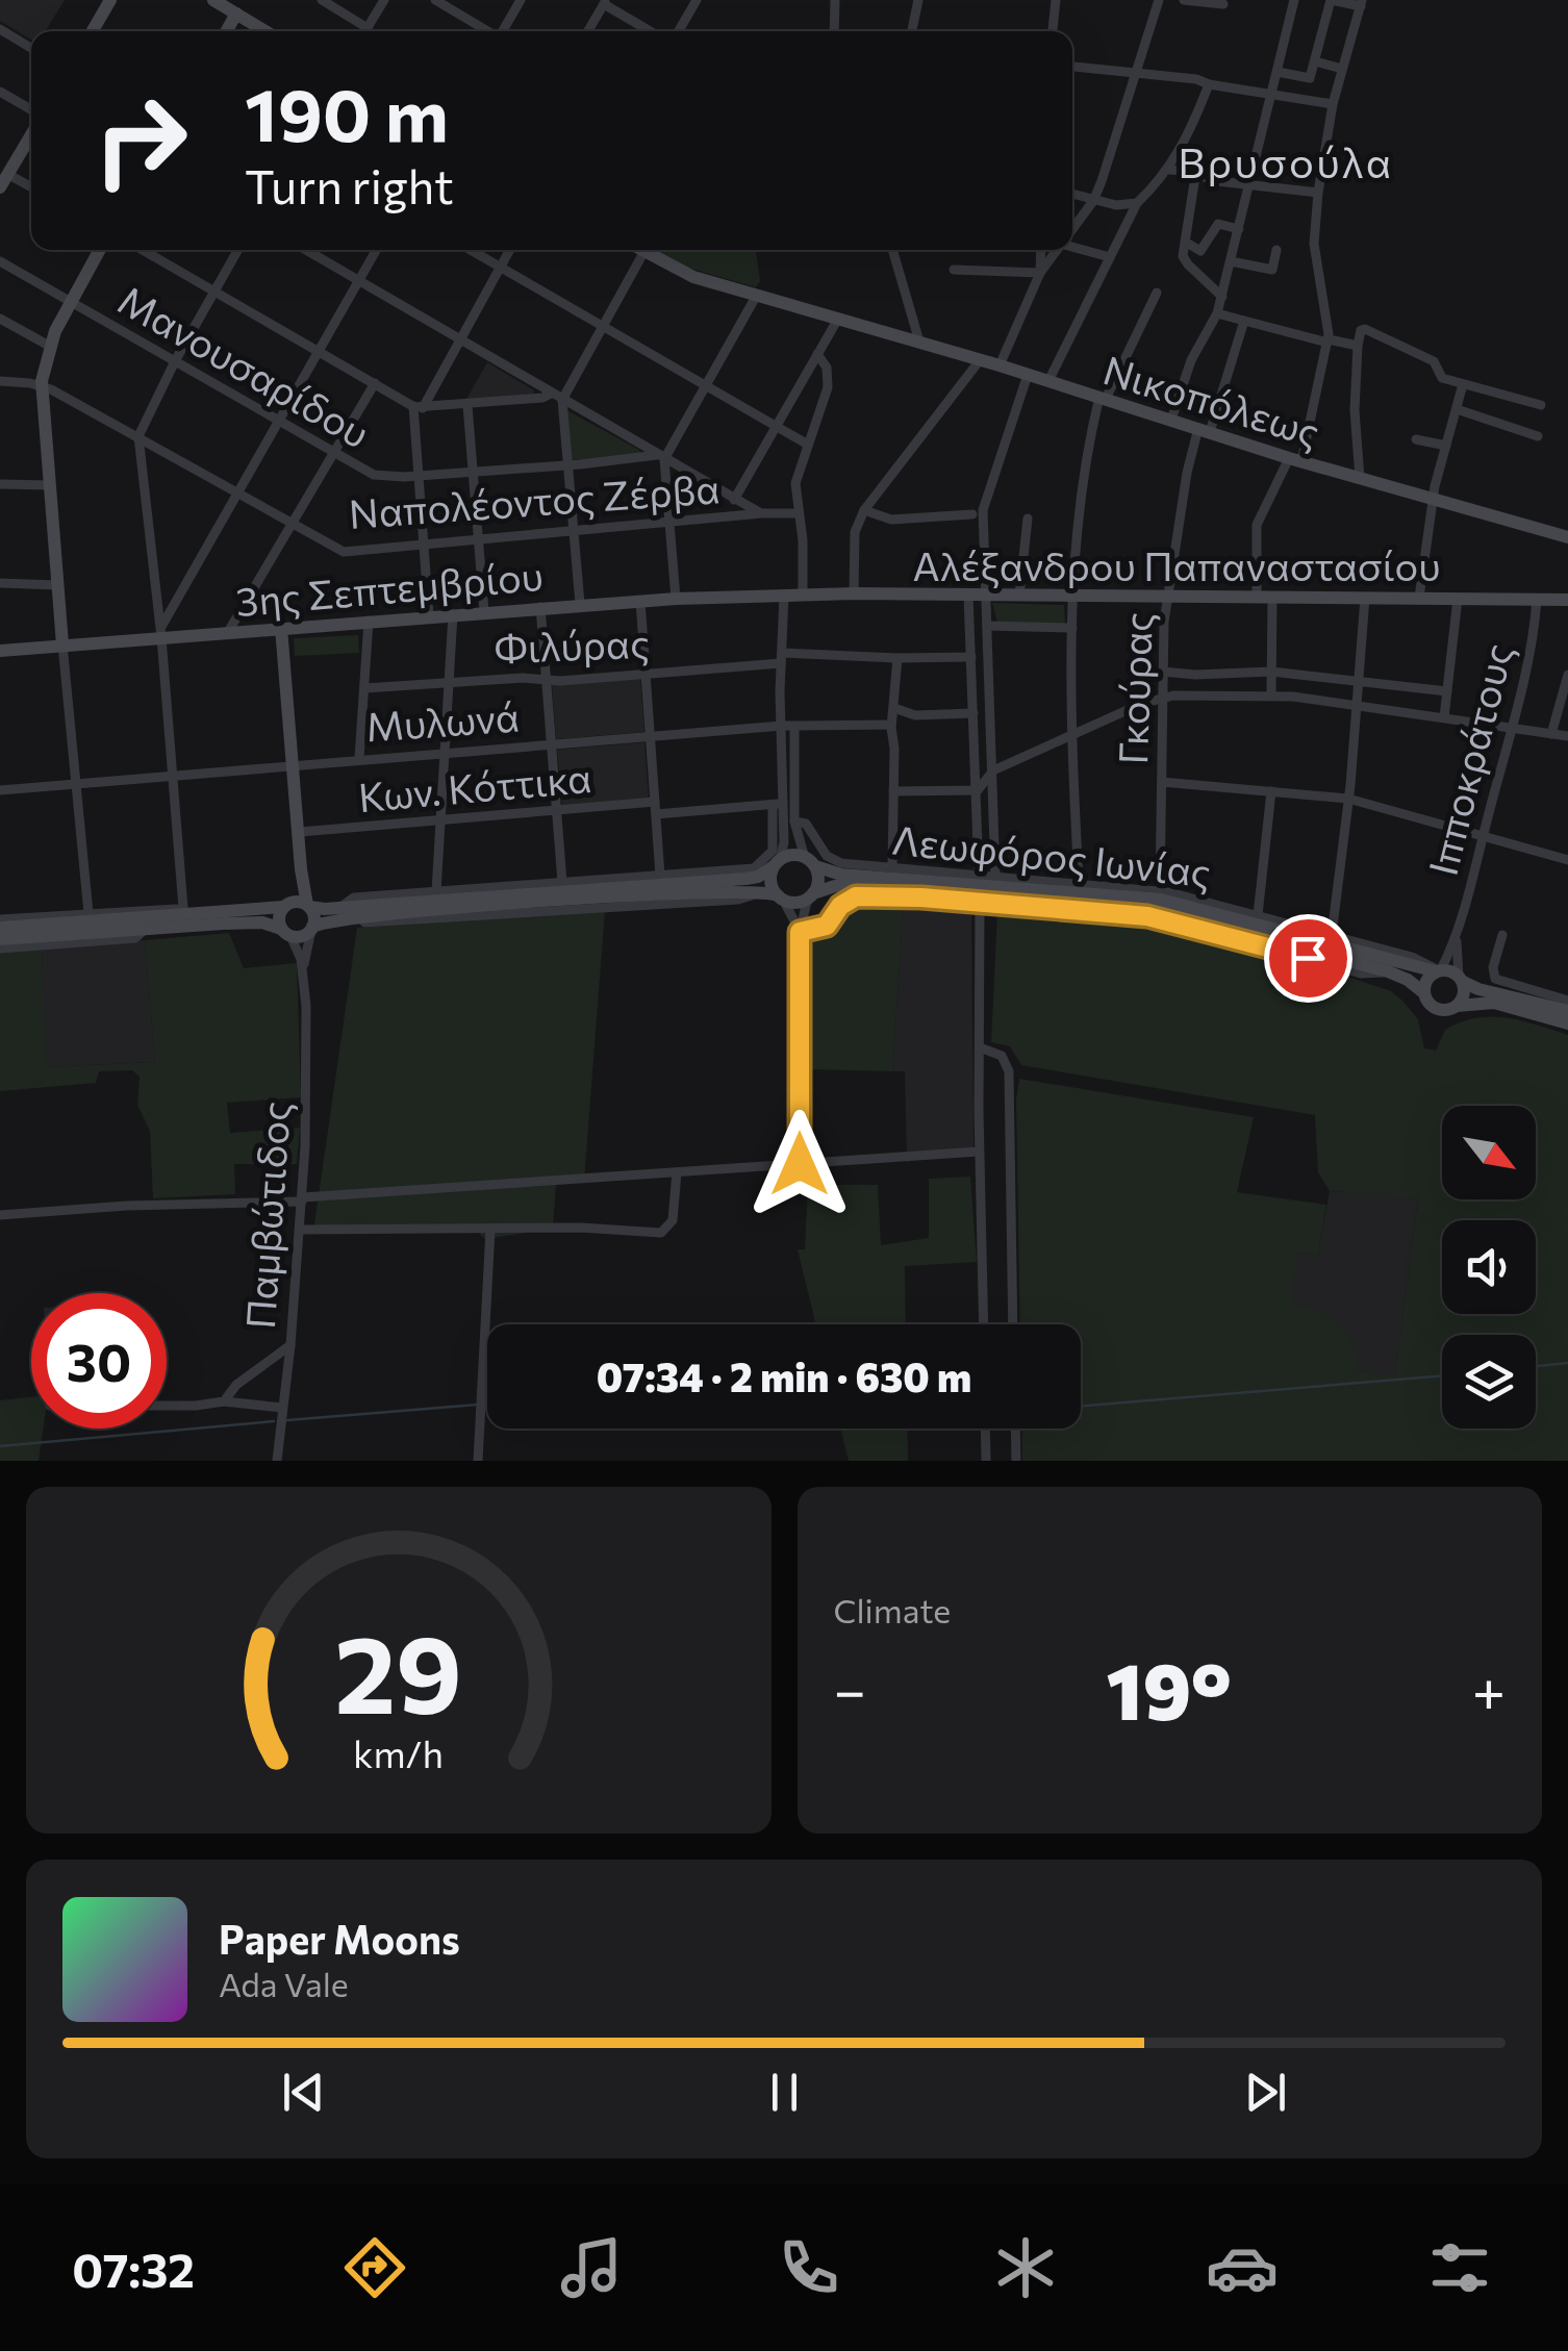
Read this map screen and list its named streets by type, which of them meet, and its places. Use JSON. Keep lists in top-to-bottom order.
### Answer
{
  "streets": {
    "street": [
      "Μανουσαρίδου",
      "Νικοπόλεως",
      "Ναπολέοντος Ζέρβα",
      "Αλέξανδρου Παπαναστασίου",
      "3ης Σεπτεμβρίου",
      "Φιλύρας",
      "Γκούρας",
      "Μυλωνά",
      "Ιπποκράτους",
      "Κων. Κόττικα",
      "Λεωφόρος Ιωνίας",
      "Παμβώτιδος"
    ]
  },
  "crossings": [
    ["Νικοπόλεως", "Γκούρας"],
    ["Αλέξανδρου Παπαναστασίου", "3ης Σεπτεμβρίου"],
    ["Αλέξανδρου Παπαναστασίου", "Γκούρας"],
    ["Αλέξανδρου Παπαναστασίου", "Ιπποκράτους"],
    ["Γκούρας", "Λεωφόρος Ιωνίας"],
    ["Ιπποκράτους", "Λεωφόρος Ιωνίας"],
    ["Λεωφόρος Ιωνίας", "Παμβώτιδος"]
  ],
  "districts": ["Βρυσούλα"],
  "north": "bottom right",
  "page": {
    "turn": ["190 m", "Turn right"],
    "limit": "30",
    "trip": "07:34 · 2 min · 630 m",
    "tile": "Climate",
    "heat": ["−", "19°", "+"],
    "song": ["Paper Moons", "Ada Vale"],
    "tabs": "07:32",
    "gauge": ["29", "km/h"]
  }
}
